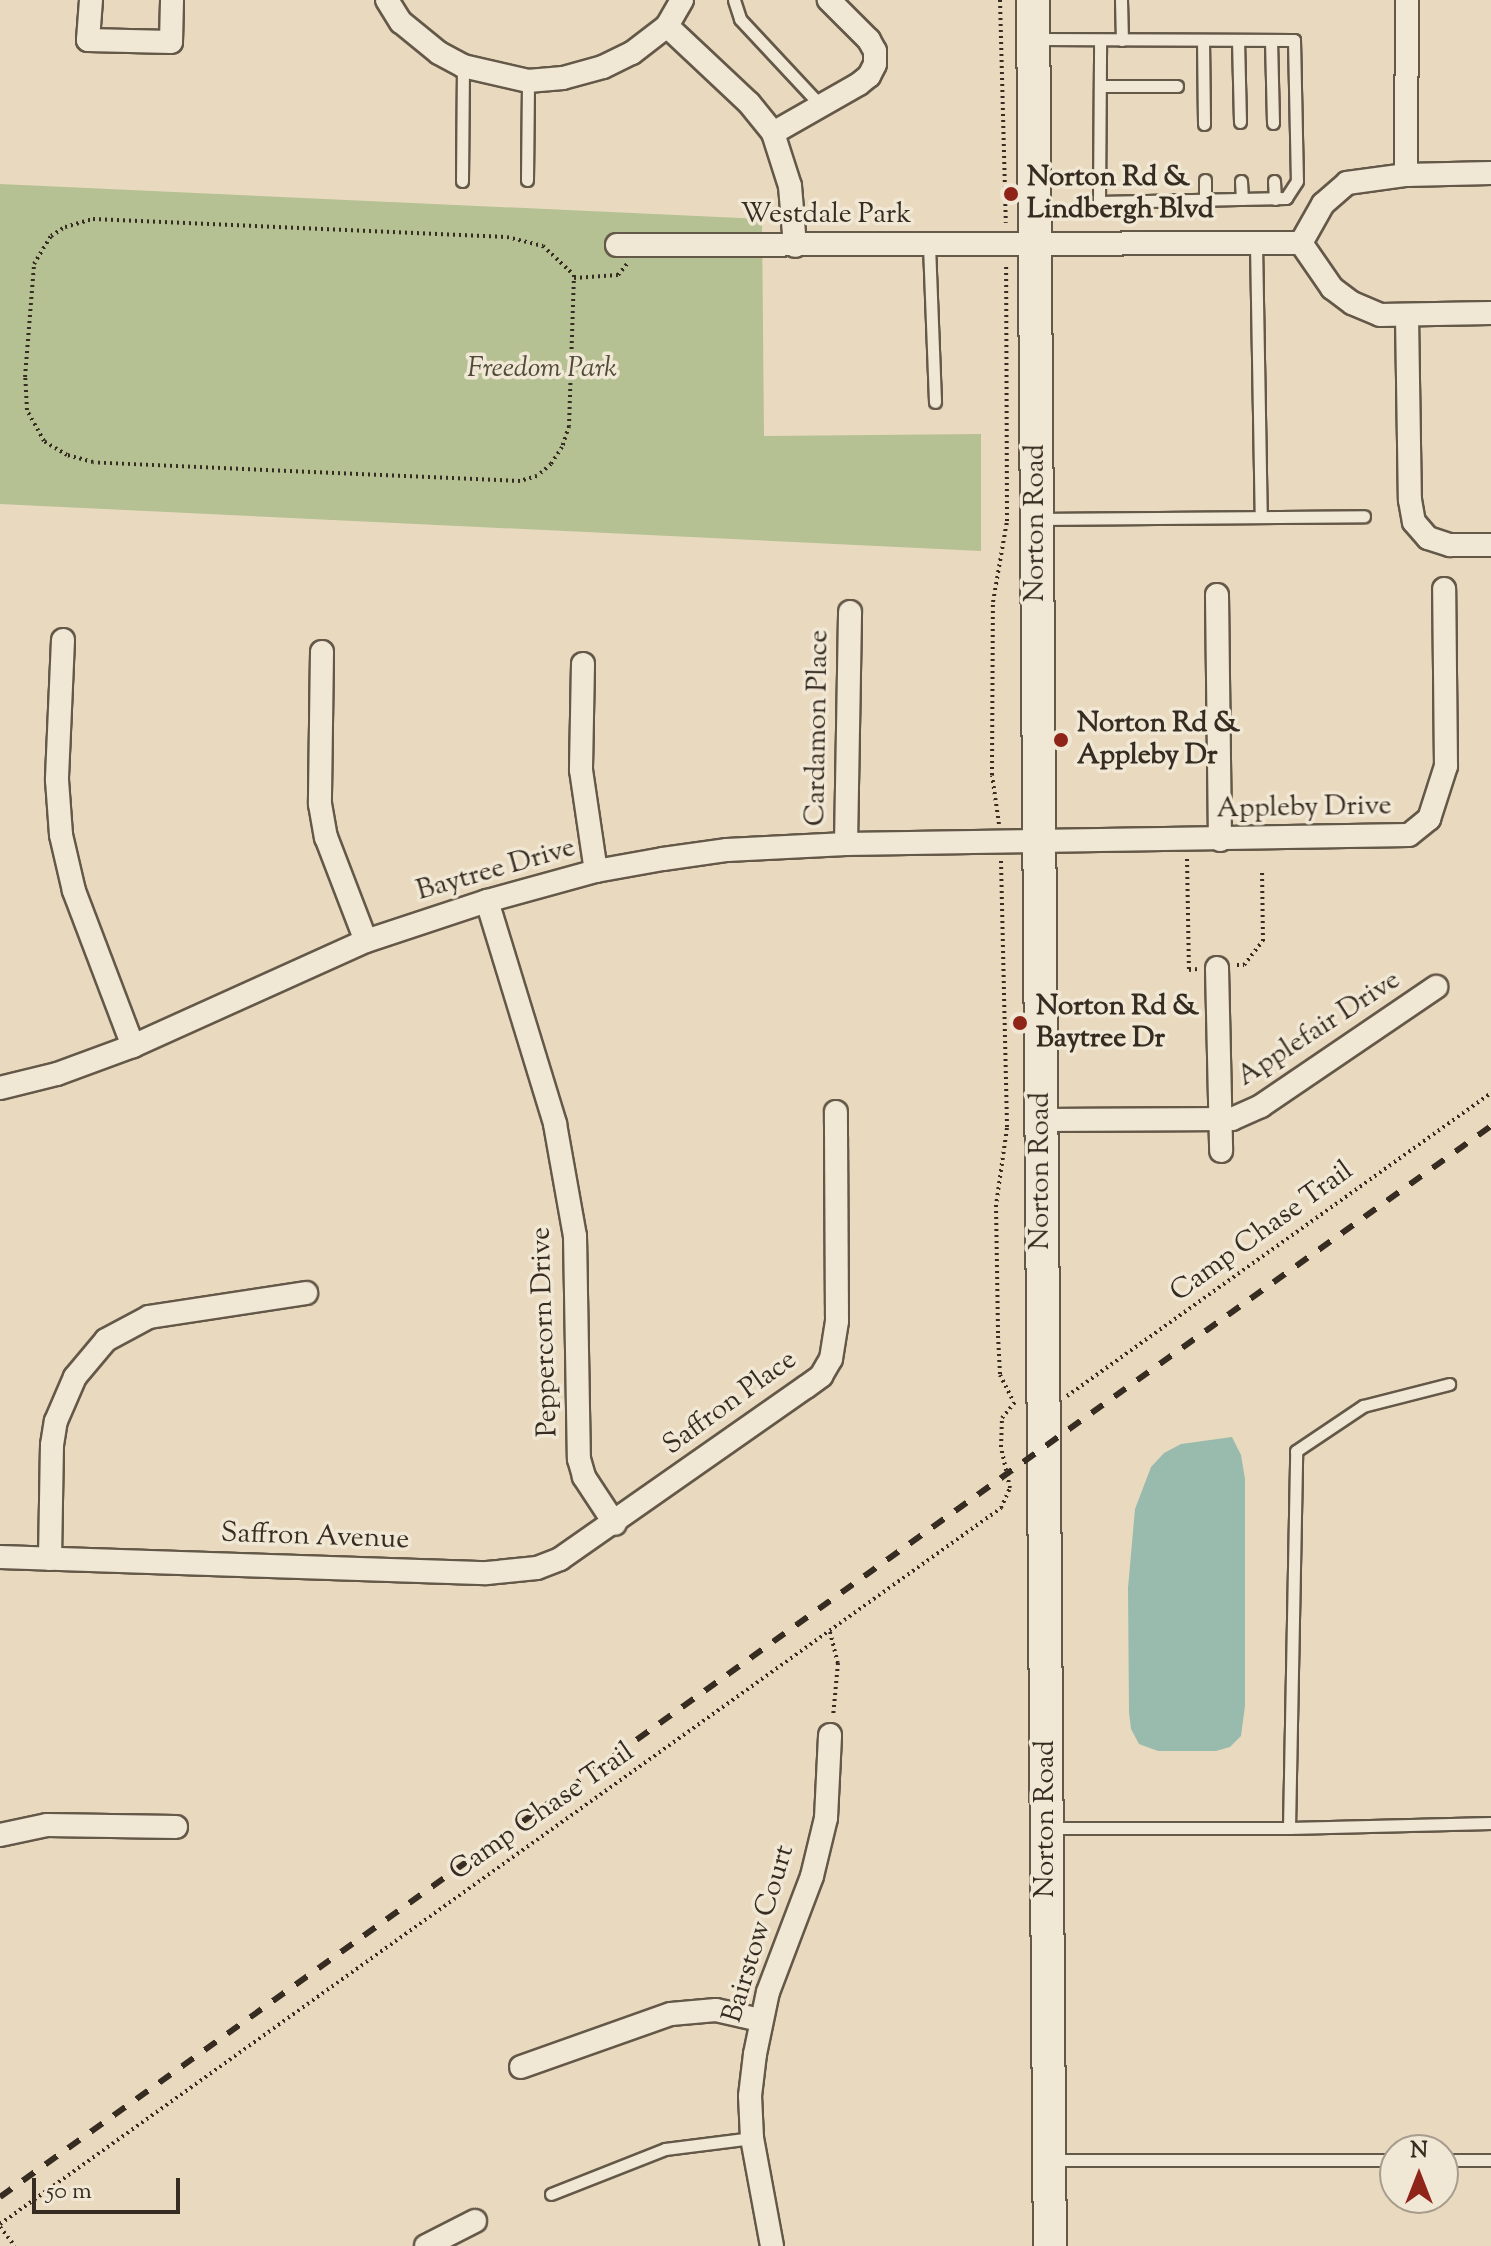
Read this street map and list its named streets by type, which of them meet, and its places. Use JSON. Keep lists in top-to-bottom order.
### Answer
{
  "streets": {
    "main road": ["Norton Road"],
    "street": [
      "Westdale Park",
      "Cardamon Place",
      "Appleby Drive",
      "Baytree Drive",
      "Applefair Drive",
      "Peppercorn Drive",
      "Saffron Place",
      "Saffron Avenue",
      "Bairstow Court"
    ],
    "path": ["Camp Chase Trail"]
  },
  "crossings": [
    ["Westdale Park", "Norton Road"],
    ["Norton Road", "Appleby Drive"],
    ["Norton Road", "Baytree Drive"],
    ["Norton Road", "Applefair Drive"],
    ["Cardamon Place", "Baytree Drive"],
    ["Appleby Drive", "Baytree Drive"],
    ["Baytree Drive", "Peppercorn Drive"],
    ["Peppercorn Drive", "Saffron Place"],
    ["Peppercorn Drive", "Saffron Avenue"],
    ["Saffron Place", "Saffron Avenue"]
  ],
  "parks": ["Freedom Park"],
  "places": ["Norton Rd & Lindbergh Blvd", "Norton Rd & Appleby Dr", "Norton Rd & Baytree Dr"],
  "scale_bar": "50 m",
  "north": "top"
}
